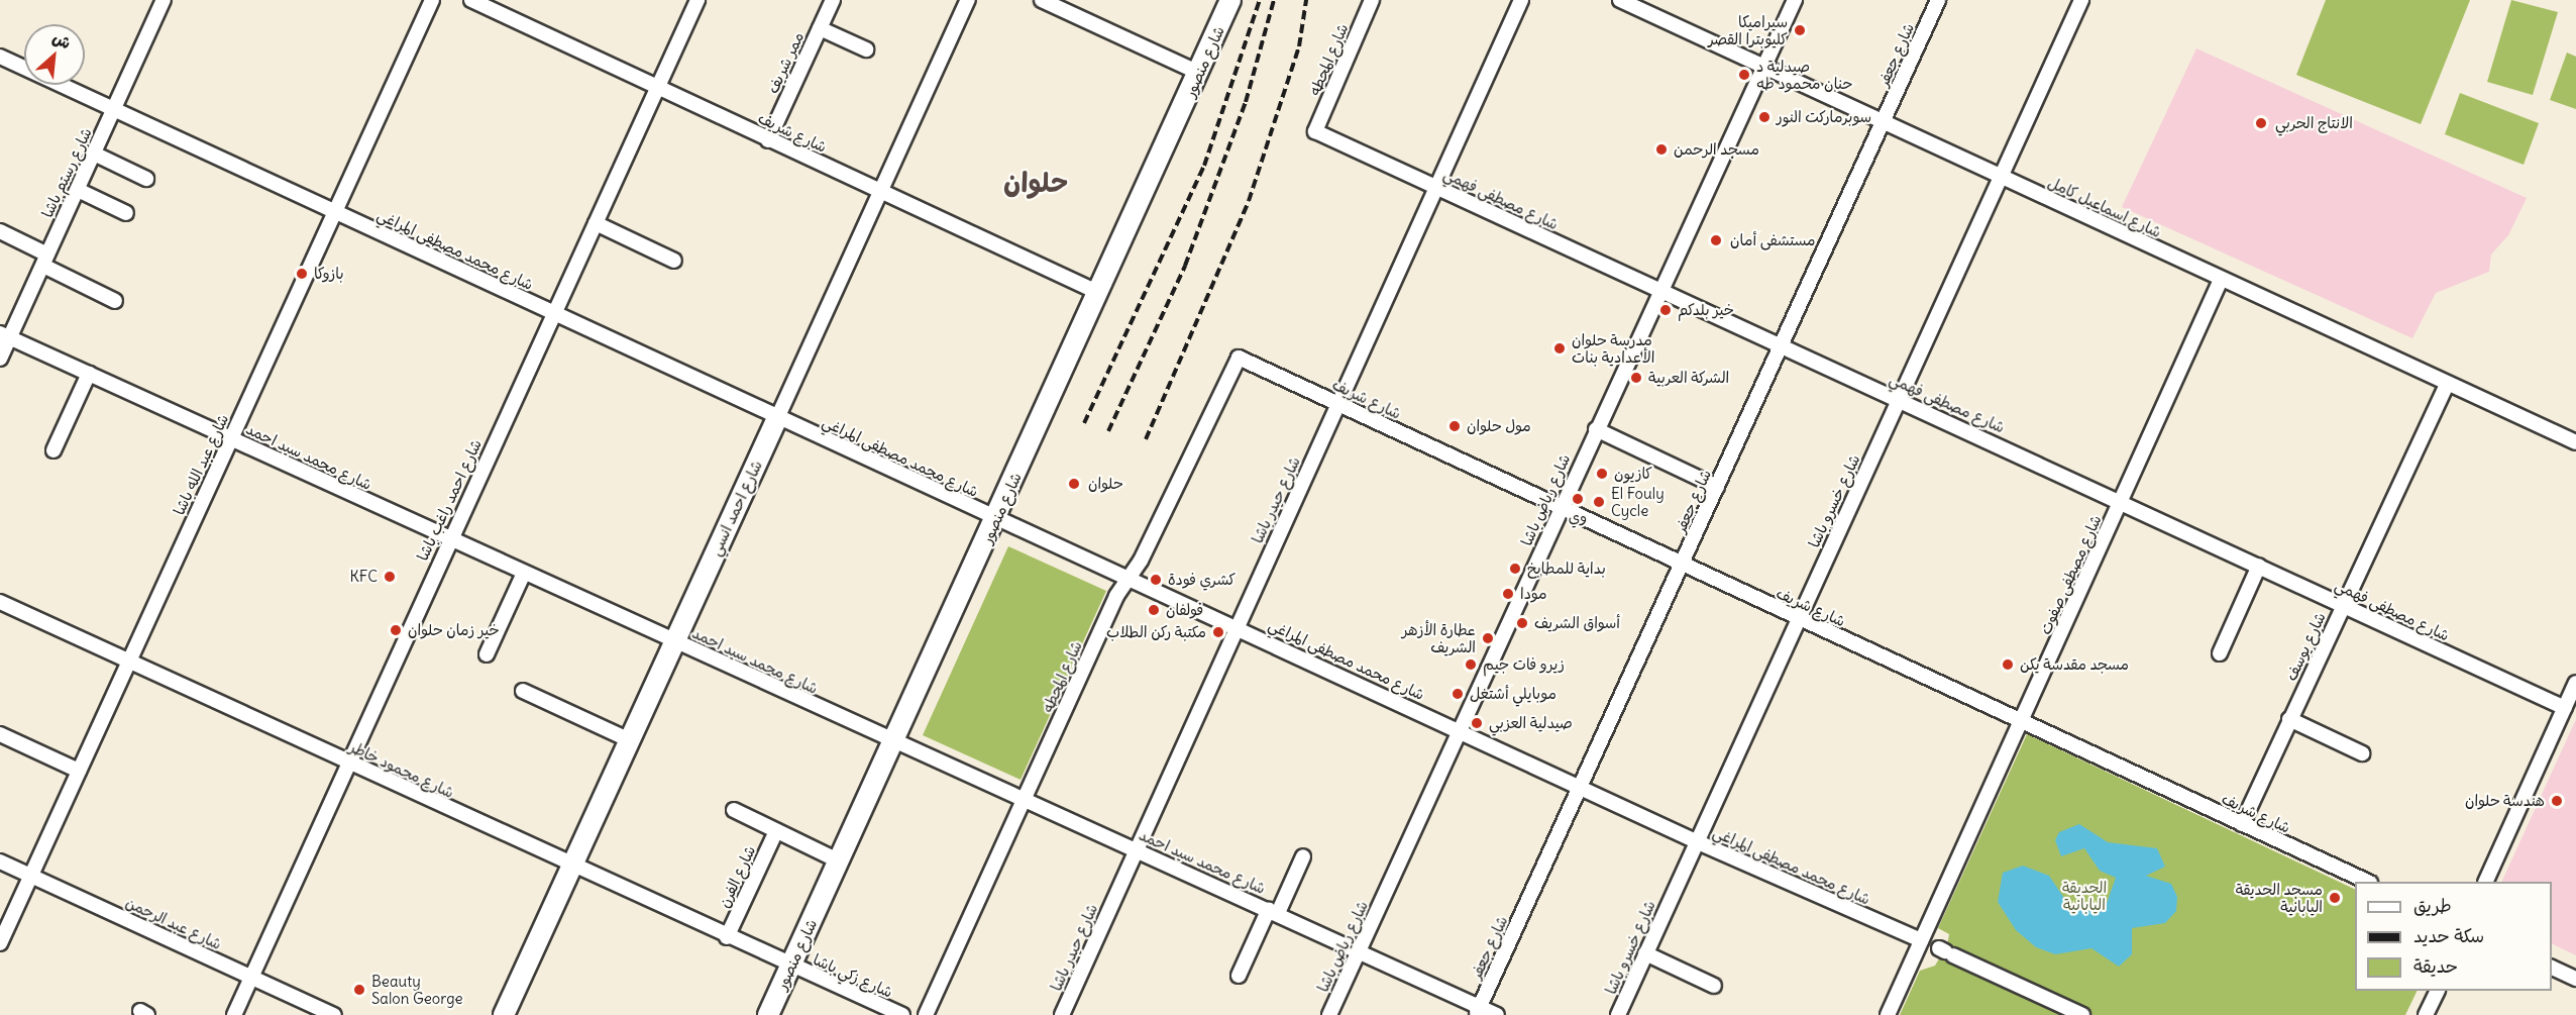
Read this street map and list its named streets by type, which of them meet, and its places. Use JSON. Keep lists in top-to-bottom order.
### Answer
{
  "streets": {
    "street": [
      "شارع جعفر",
      "شارع المحطه",
      "شارع منصور",
      "ممر شريف",
      "شارع شريف",
      "شارع رستم باشا",
      "شارع مصطفى فهمي",
      "شارع اسماعيل كامل",
      "شارع محمد مصطفى المراغي",
      "شارع محمد سيد احمد",
      "شارع عبد الله باشا",
      "شارع احمد راغب باشا",
      "شارع حيدر باشا",
      "شارع رياض باشا",
      "شارع خسرو باشا",
      "شارع احمد انسي",
      "شارع مصطفى صفوت",
      "شارع يوسف",
      "شارع محمود خاطر",
      "شارع الفرن",
      "شارع عبد الرحمن",
      "شارع زكي باشا"
    ]
  },
  "crossings": [
    ["شارع جعفر", "شارع شريف"],
    ["شارع جعفر", "شارع مصطفى فهمي"],
    ["شارع جعفر", "شارع اسماعيل كامل"],
    ["شارع جعفر", "شارع محمد مصطفى المراغي"],
    ["شارع جعفر", "شارع محمد سيد احمد"],
    ["شارع المحطه", "شارع شريف"],
    ["شارع المحطه", "شارع مصطفى فهمي"],
    ["شارع المحطه", "شارع محمد مصطفى المراغي"],
    ["شارع المحطه", "شارع محمد سيد احمد"],
    ["شارع منصور", "شارع شريف"],
    ["شارع منصور", "شارع محمد مصطفى المراغي"],
    ["شارع منصور", "شارع محمد سيد احمد"],
    ["شارع منصور", "شارع محمود خاطر"],
    ["شارع منصور", "شارع زكي باشا"],
    ["ممر شريف", "شارع شريف"],
    ["شارع شريف", "شارع احمد راغب باشا"],
    ["شارع شريف", "شارع حيدر باشا"],
    ["شارع شريف", "شارع رياض باشا"],
    ["شارع شريف", "شارع خسرو باشا"],
    ["شارع شريف", "شارع احمد انسي"],
    ["شارع شريف", "شارع مصطفى صفوت"],
    ["شارع شريف", "شارع يوسف"],
    ["شارع رستم باشا", "شارع محمد مصطفى المراغي"],
    ["شارع رستم باشا", "شارع محمد سيد احمد"],
    ["شارع مصطفى فهمي", "شارع حيدر باشا"],
    ["شارع مصطفى فهمي", "شارع رياض باشا"],
    ["شارع مصطفى فهمي", "شارع خسرو باشا"],
    ["شارع مصطفى فهمي", "شارع مصطفى صفوت"],
    ["شارع مصطفى فهمي", "شارع يوسف"],
    ["شارع اسماعيل كامل", "شارع رياض باشا"],
    ["شارع اسماعيل كامل", "شارع خسرو باشا"],
    ["شارع اسماعيل كامل", "شارع مصطفى صفوت"],
    ["شارع اسماعيل كامل", "شارع يوسف"],
    ["شارع محمد مصطفى المراغي", "شارع عبد الله باشا"],
    ["شارع محمد مصطفى المراغي", "شارع احمد راغب باشا"],
    ["شارع محمد مصطفى المراغي", "شارع حيدر باشا"],
    ["شارع محمد مصطفى المراغي", "شارع رياض باشا"],
    ["شارع محمد مصطفى المراغي", "شارع خسرو باشا"],
    ["شارع محمد مصطفى المراغي", "شارع احمد انسي"],
    ["شارع محمد مصطفى المراغي", "شارع مصطفى صفوت"],
    ["شارع محمد سيد احمد", "شارع عبد الله باشا"],
    ["شارع محمد سيد احمد", "شارع احمد راغب باشا"],
    ["شارع محمد سيد احمد", "شارع حيدر باشا"],
    ["شارع محمد سيد احمد", "شارع رياض باشا"],
    ["شارع محمد سيد احمد", "شارع احمد انسي"],
    ["شارع عبد الله باشا", "شارع محمود خاطر"],
    ["شارع عبد الله باشا", "شارع عبد الرحمن"],
    ["شارع احمد راغب باشا", "شارع محمود خاطر"],
    ["شارع احمد راغب باشا", "شارع عبد الرحمن"],
    ["شارع احمد انسي", "شارع محمود خاطر"],
    ["شارع محمود خاطر", "شارع الفرن"],
    ["شارع محمود خاطر", "شارع زكي باشا"]
  ],
  "districts": ["حلوان"],
  "parks": ["الحديقة اليابانية"],
  "places": [
    "سيراميكا كليوبترا القصر",
    "صيدلية د حنان محمود طه",
    "سوبرماركت النور",
    "الانتاج الحربي",
    "مسجد الرحمن",
    "مستشفى أمان",
    "بازوكا",
    "خير بلدكم",
    "مدرسة حلوان الأعدادية بنات",
    "الشركة العربية",
    "مول حلوان",
    "كازيون",
    "حلوان",
    "وي",
    "El Fouly Cycle",
    "بداية للمطابخ",
    "KFC",
    "كشري فودة",
    "مودا",
    "فولفان",
    "أسواق الشريف",
    "خير زمان حلوان",
    "مكتبة ركن الطلاب",
    "عطارة الأزهر الشريف",
    "زيرو فات جيم",
    "مسجد مقدسة يكن",
    "موبايلي أشتغل",
    "صيدلية العزبي",
    "هندسة حلوان",
    "مسجد الحديقة اليابانية",
    "Beauty Salon George"
  ],
  "legend": ["طريق", "سكة حديد", "حديقة"],
  "north": "top right"
}
